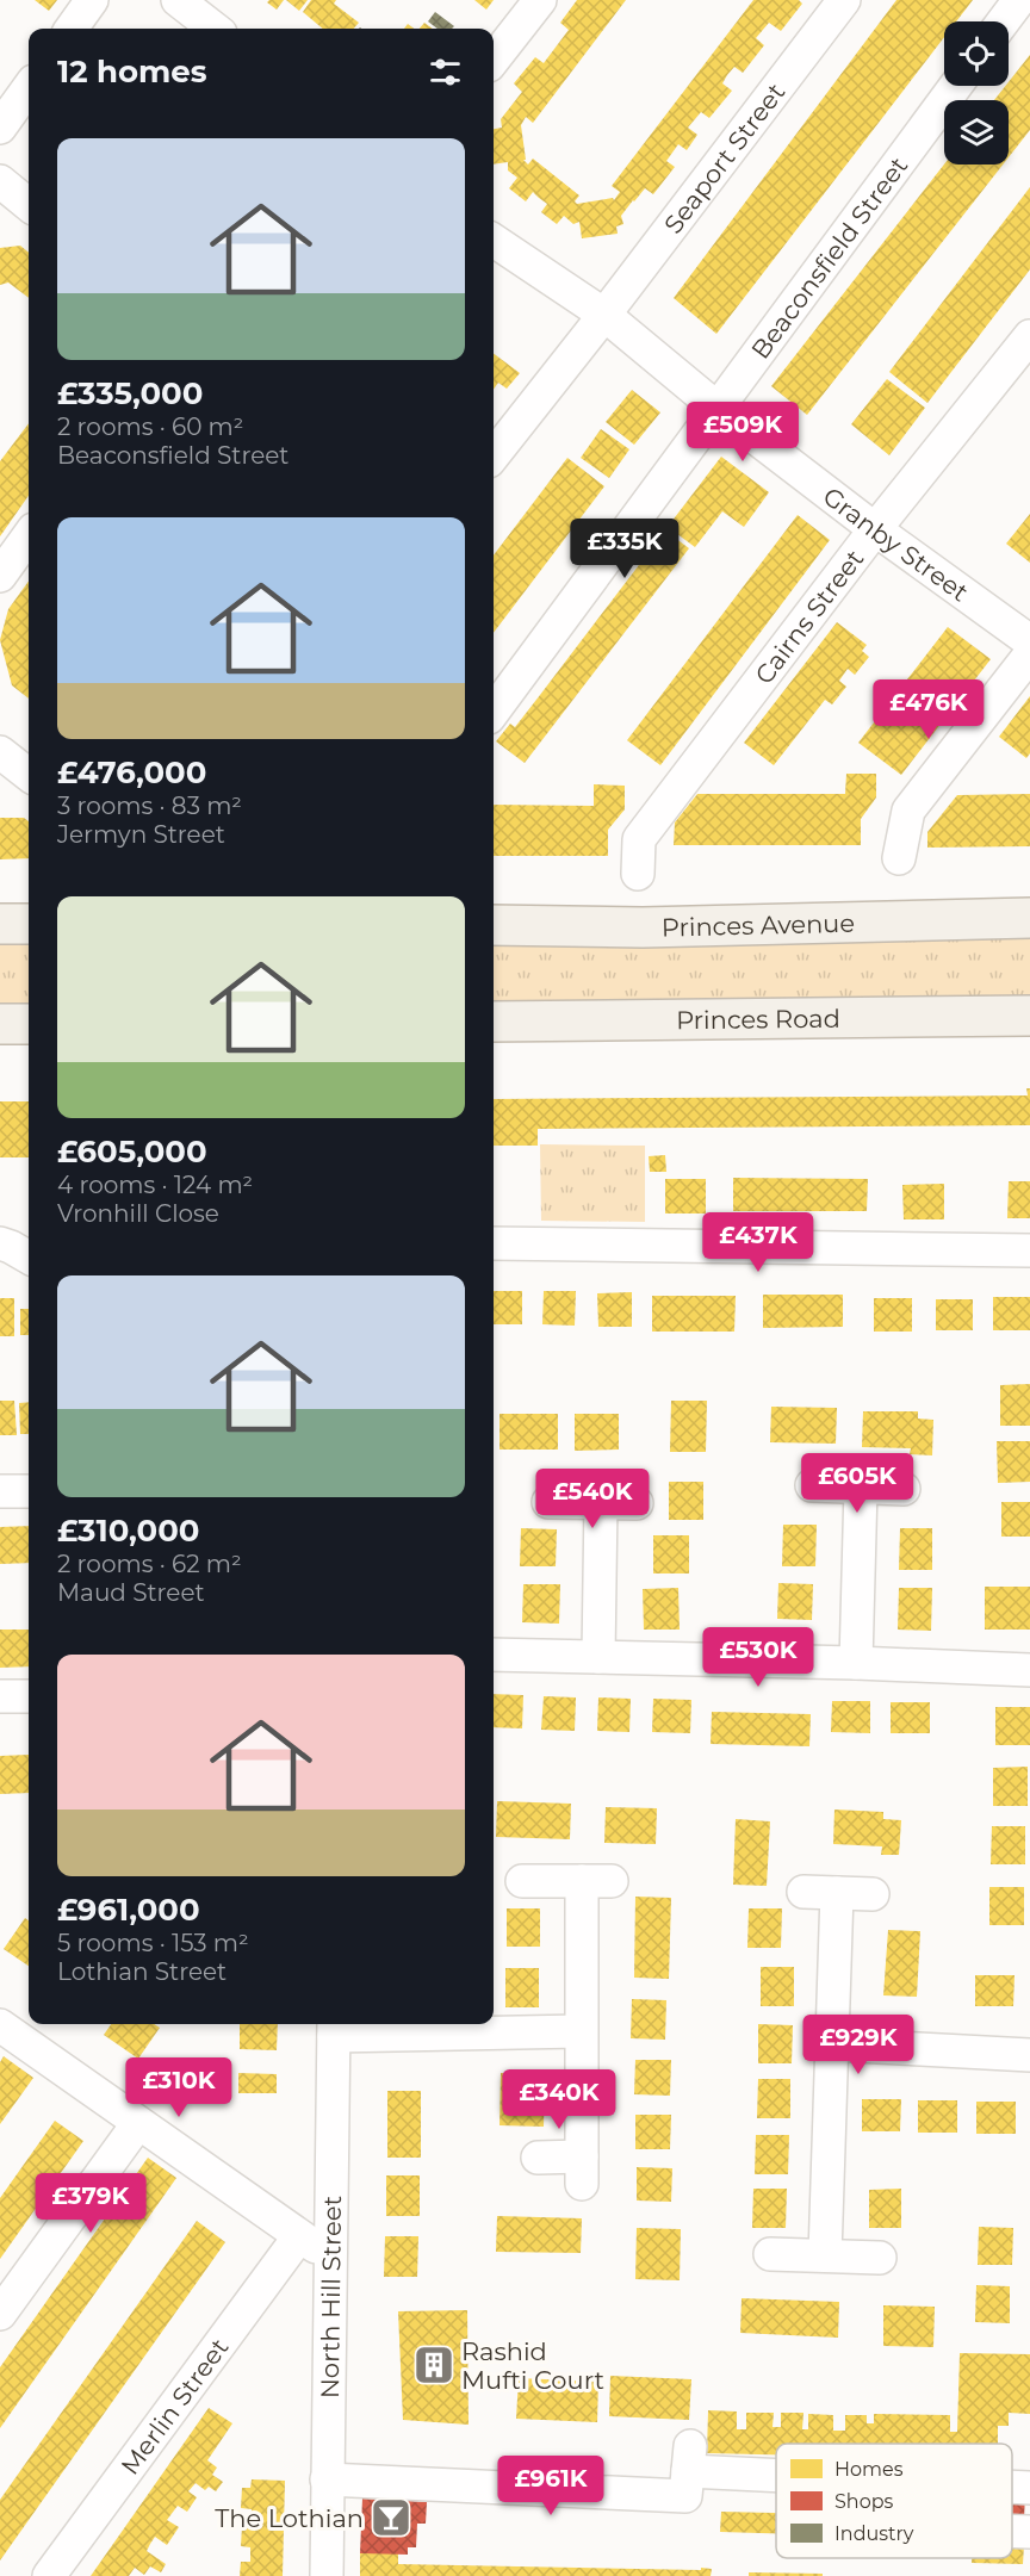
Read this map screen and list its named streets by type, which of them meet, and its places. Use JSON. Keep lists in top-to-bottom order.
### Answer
{
  "streets": {
    "main road": ["Princes Avenue", "Princes Road"],
    "street": [
      "Seaport Street",
      "Beaconsfield Street",
      "Granby Street",
      "Cairns Street",
      "North Hill Street",
      "Merlin Street"
    ]
  },
  "crossings": [
    ["Seaport Street", "Granby Street"],
    ["Beaconsfield Street", "Granby Street"],
    ["Granby Street", "Cairns Street"]
  ],
  "places": {
    "building": ["Rashid Mufti Court"],
    "bar": ["The Lothian"]
  },
  "legend": ["Homes", "Shops", "Industry"],
  "page": {
    "heading": "12 homes",
    "list": [
      {
        "name": "£335,000",
        "note": "2 rooms · 60 m² · Beaconsfield Street"
      },
      {
        "name": "£476,000",
        "note": "3 rooms · 83 m² · Jermyn Street"
      },
      {
        "name": "£605,000",
        "note": "4 rooms · 124 m² · Vronhill Close"
      },
      {
        "name": "£310,000",
        "note": "2 rooms · 62 m² · Maud Street"
      },
      {
        "name": "£961,000",
        "note": "5 rooms · 153 m² · Lothian Street"
      }
    ],
    "price": [
      "£509K",
      "£335K",
      "£476K",
      "£437K",
      "£605K",
      "£540K",
      "£530K",
      "£929K",
      "£310K",
      "£340K",
      "£379K",
      "£961K"
    ]
  }
}
